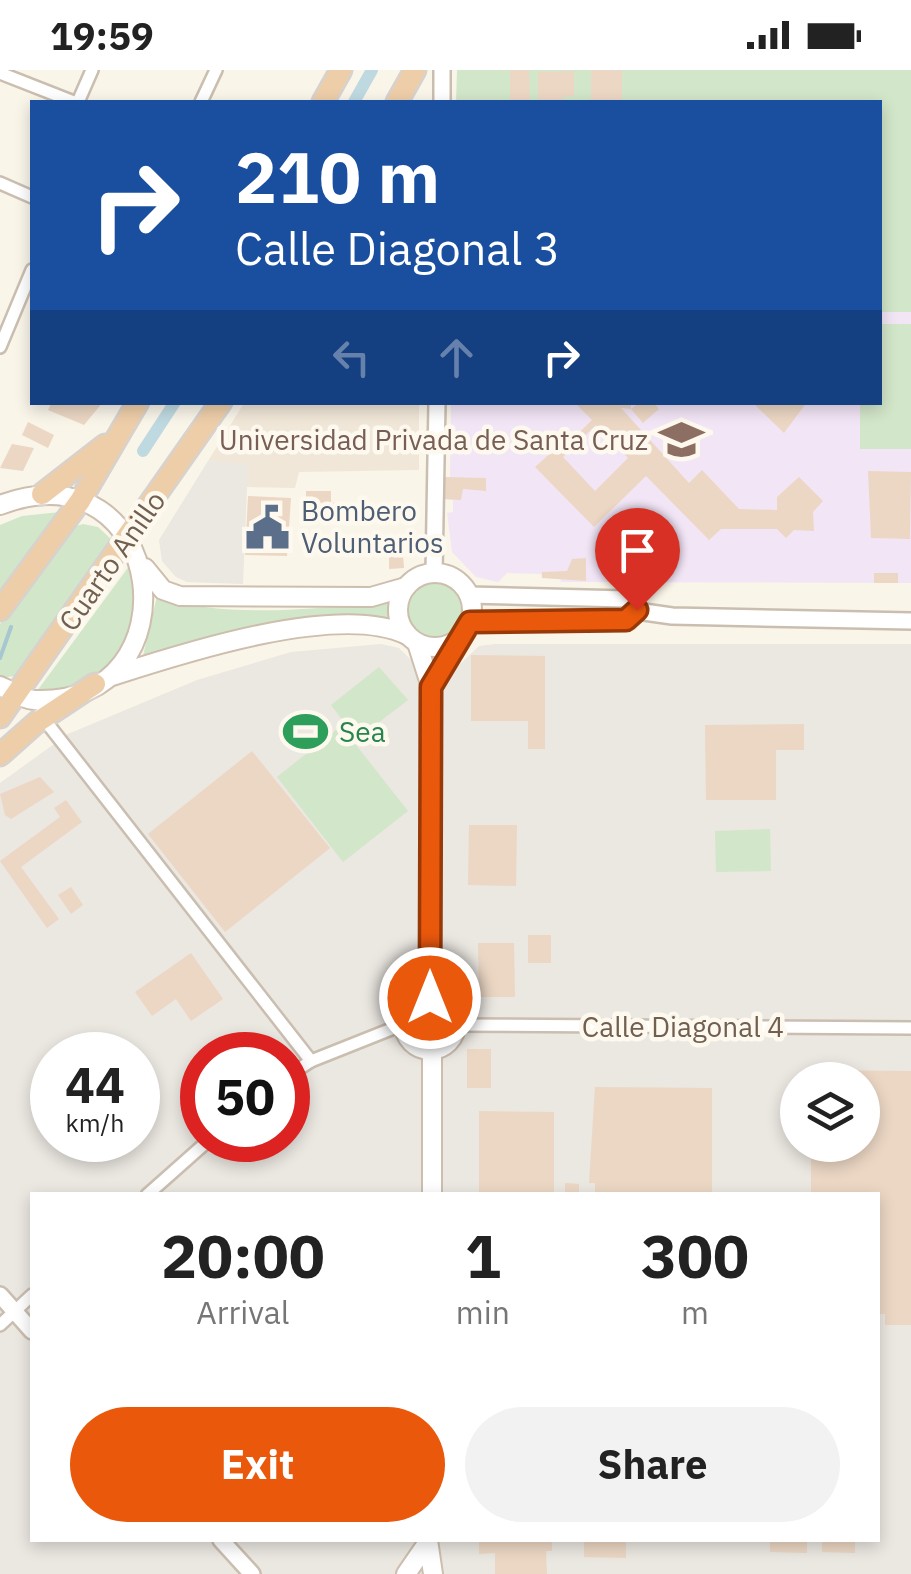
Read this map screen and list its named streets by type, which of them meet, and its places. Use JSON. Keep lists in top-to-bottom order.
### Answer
{
  "streets": {
    "highway": ["Cuarto Anillo"],
    "street": ["Calle Diagonal 4"]
  },
  "places": {
    "school or university": ["Universidad Privada de Santa Cruz"],
    "public building": ["Bombero Voluntarios"],
    "sports": ["Sea"]
  },
  "page": {
    "status": "19:59",
    "turn": ["210 m", "Calle Diagonal 3"],
    "speed": "44 km/h",
    "limit": "50",
    "eta": [
      "20:00",
      "Arrival",
      "1",
      "min",
      "300",
      "m"
    ],
    "buttons": ["Exit", "Share"]
  }
}
